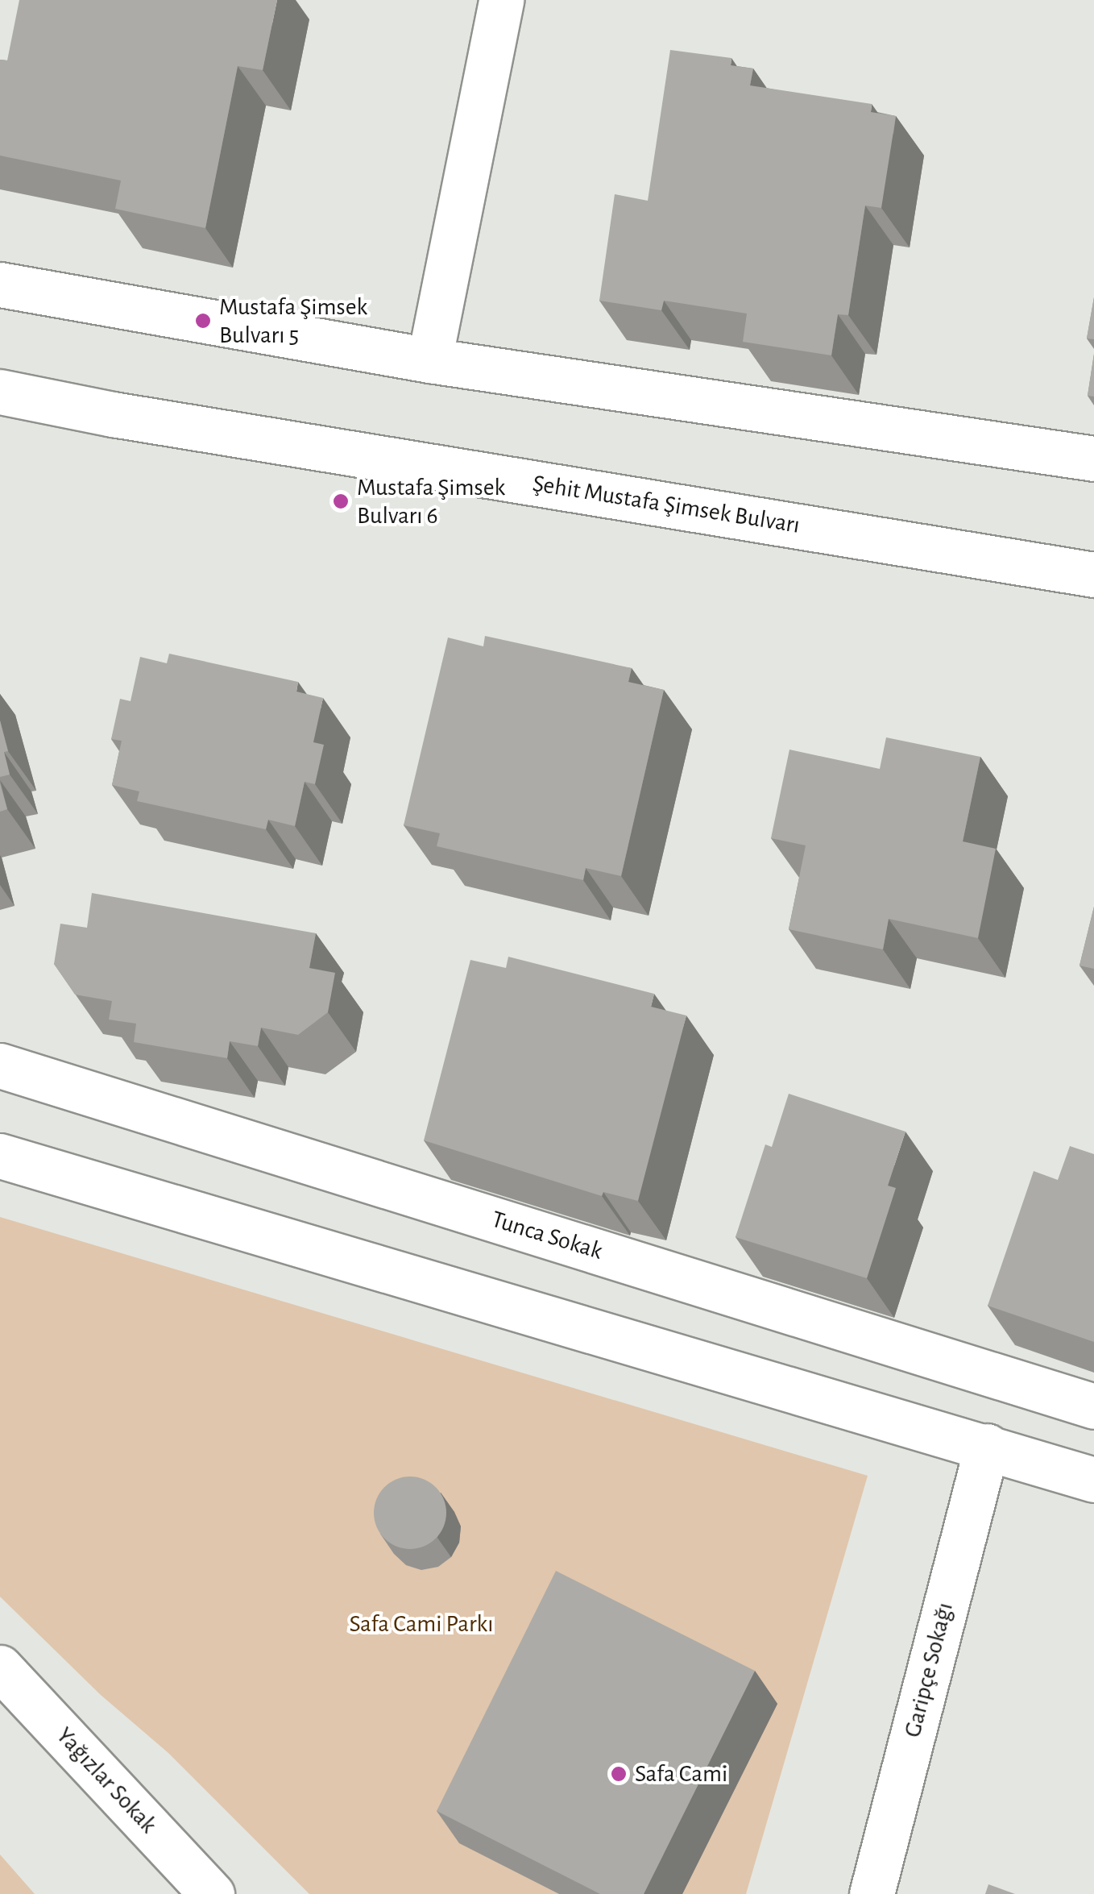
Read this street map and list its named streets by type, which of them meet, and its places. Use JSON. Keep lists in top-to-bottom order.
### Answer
{
  "streets": {
    "street": [
      "Şehit Mustafa Şimsek Bulvarı",
      "Tunca Sokak",
      "Garipçe Sokağı",
      "Yağızlar Sokak"
    ]
  },
  "parks": ["Safa Cami Parkı"],
  "places": ["Mustafa Şimsek Bulvarı 5", "Mustafa Şimsek Bulvarı 6", "Safa Cami"]
}
